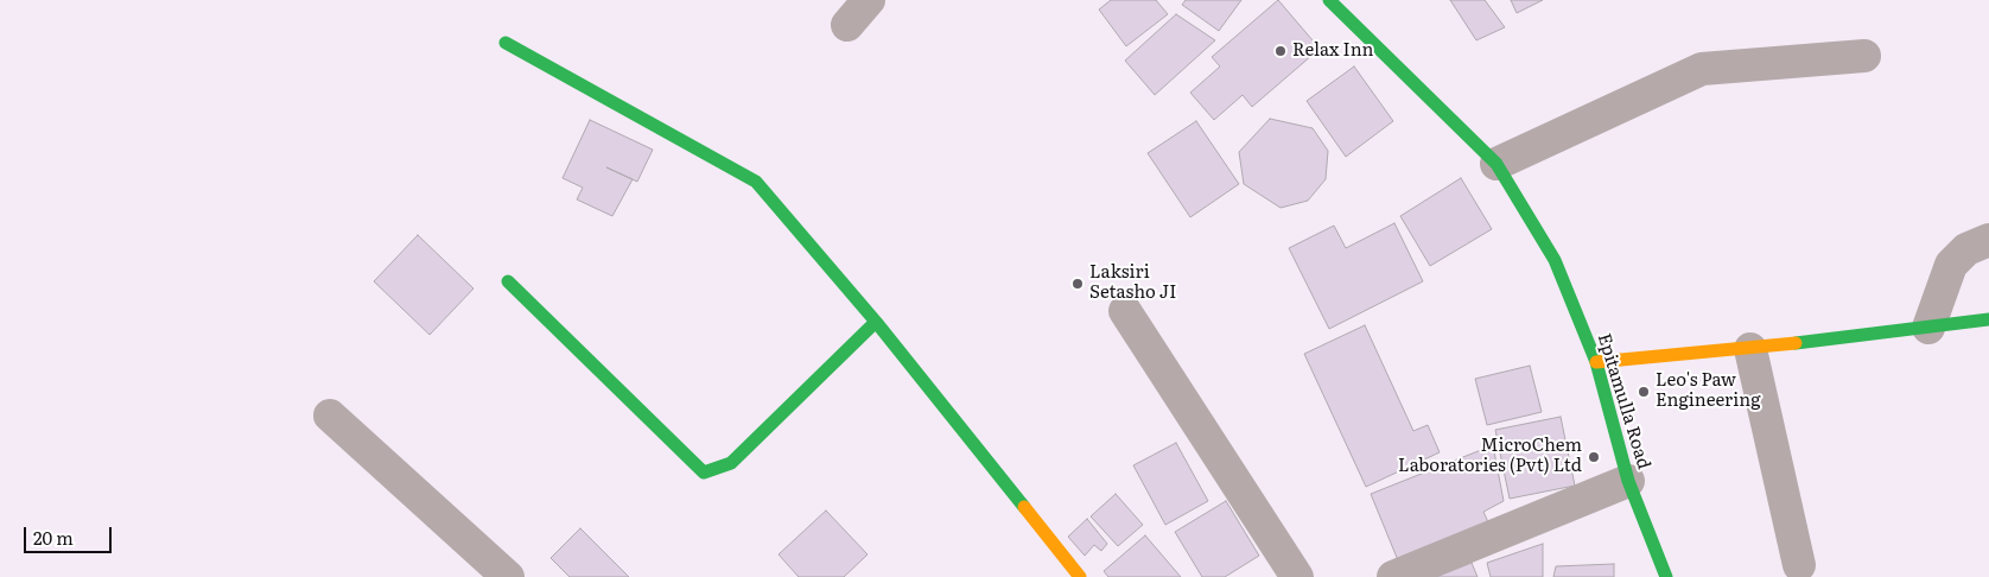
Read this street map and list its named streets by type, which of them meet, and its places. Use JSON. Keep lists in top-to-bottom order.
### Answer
{
  "streets": {
    "street": ["Epitamulla Road"]
  },
  "places": [
    "Relax Inn",
    "Laksiri Setasho JI",
    "Leo's Paw Engineering",
    "MicroChem Laboratories (Pvt) Ltd"
  ],
  "scale_bar": "20 m"
}
